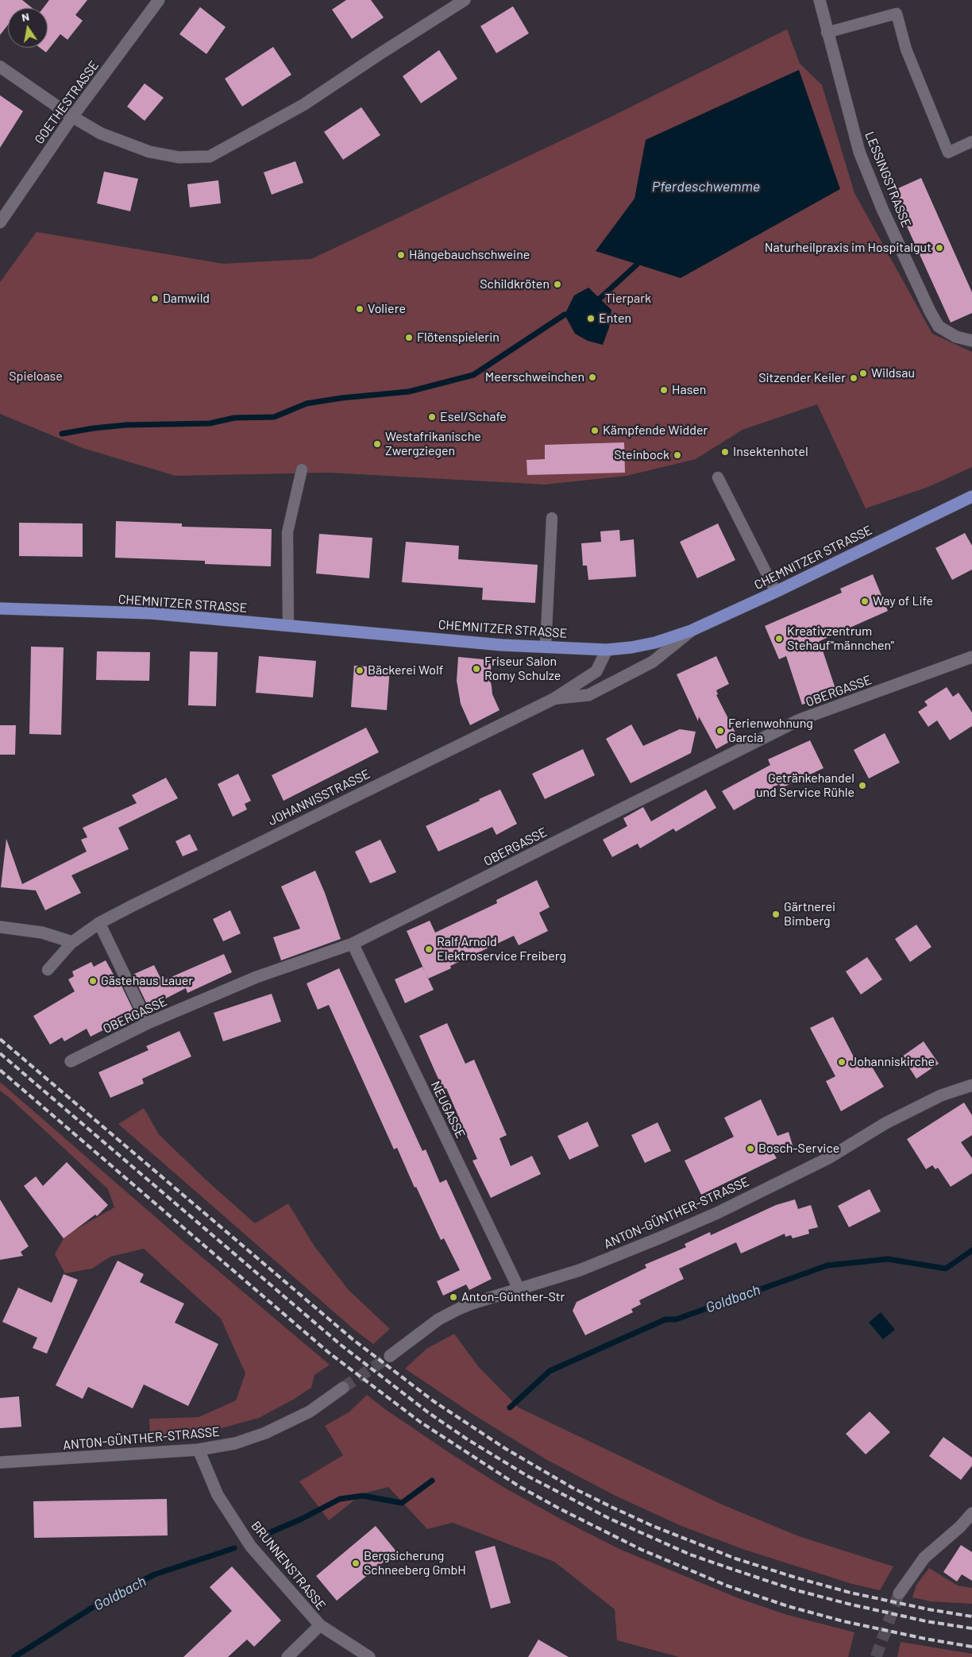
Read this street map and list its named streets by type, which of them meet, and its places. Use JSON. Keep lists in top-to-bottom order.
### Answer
{
  "streets": {
    "main road": ["CHEMNITZER STRASSE"],
    "street": [
      "GOETHESTRASSE",
      "LESSINGSTRASSE",
      "OBERGASSE",
      "JOHANNISSTRASSE",
      "NEUGASSE",
      "ANTON-GÜNTHER-STRASSE",
      "BRUNNENSTRASSE"
    ]
  },
  "crossings": [
    ["CHEMNITZER STRASSE", "JOHANNISSTRASSE"],
    ["OBERGASSE", "NEUGASSE"],
    ["NEUGASSE", "ANTON-GÜNTHER-STRASSE"],
    ["ANTON-GÜNTHER-STRASSE", "BRUNNENSTRASSE"]
  ],
  "water": ["Pferdeschwemme", "Goldbach"],
  "parks": ["Tierpark", "Spieloase"],
  "places": [
    "Naturheilpraxis im Hospitalgut",
    "Hängebauchschweine",
    "Schildkröten",
    "Damwild",
    "Voliere",
    "Enten",
    "Flötenspielerin",
    "Wildsau",
    "Meerschweinchen",
    "Sitzender Keiler",
    "Hasen",
    "Esel/Schafe",
    "Kämpfende Widder",
    "Westafrikanische Zwergziegen",
    "Insektenhotel",
    "Steinbock",
    "Way of Life",
    "Kreativzentrum Stehauf\"männchen\"",
    "Friseur Salon Romy Schulze",
    "Bäckerei Wolf",
    "Ferienwohnung Garcia",
    "Getränkehandel und Service Rühle",
    "Gärtnerei Bimberg",
    "Ralf Arnold Elektroservice Freiberg",
    "Gästehaus Lauer",
    "Johanniskirche",
    "Bosch-Service",
    "Anton-Günther-Str",
    "Bergsicherung Schneeberg GmbH"
  ],
  "north": "top"
}
